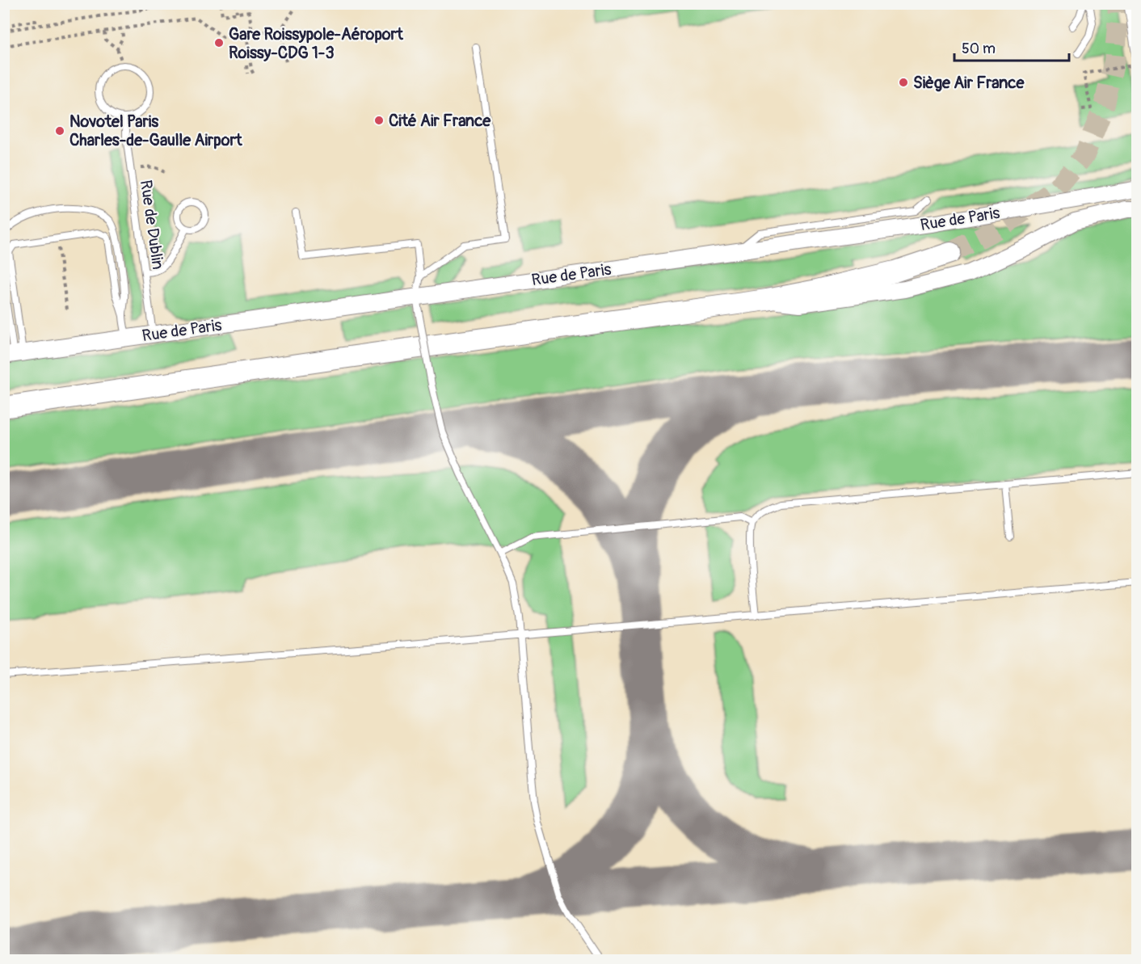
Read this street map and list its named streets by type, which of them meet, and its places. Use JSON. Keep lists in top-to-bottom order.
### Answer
{
  "streets": {
    "street": ["Rue de Paris"],
    "lane": ["Rue de Dublin"]
  },
  "crossings": [
    ["Rue de Paris", "Rue de Dublin"]
  ],
  "places": [
    "Gare Roissypole-Aéroport Roissy-CDG 1-3",
    "Siège Air France",
    "Cité Air France",
    "Novotel Paris Charles-de-Gaulle Airport"
  ],
  "scale_bar": "50 m"
}
